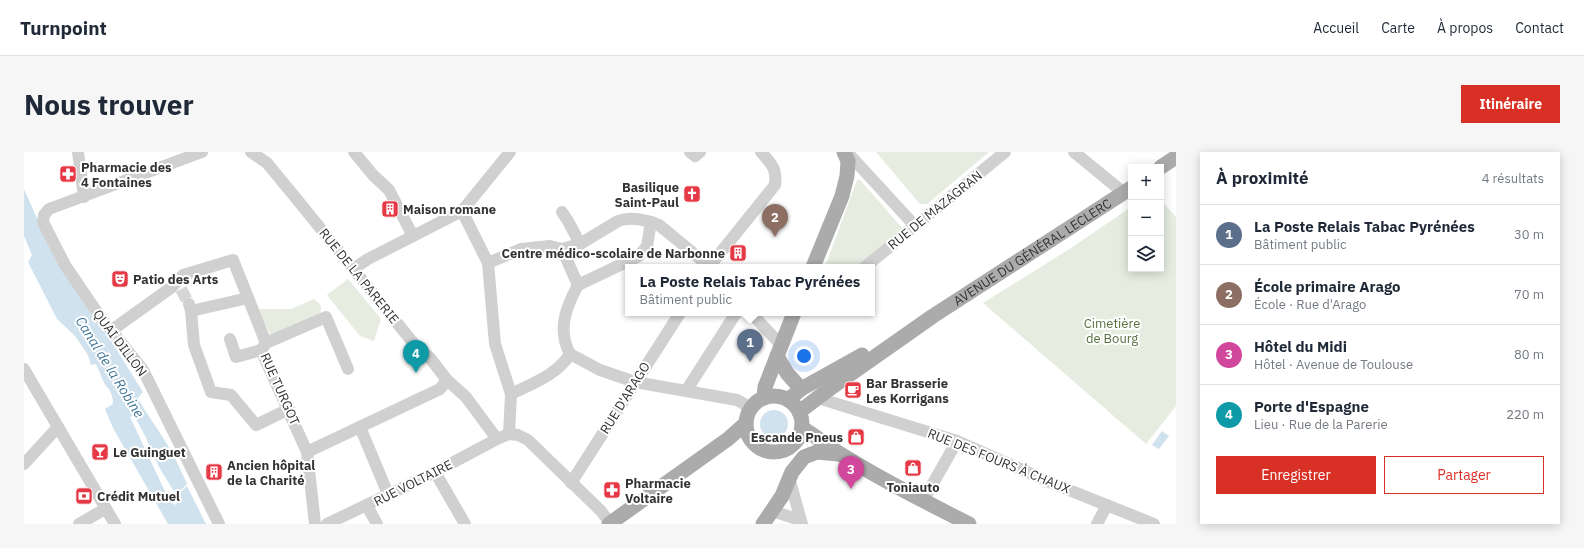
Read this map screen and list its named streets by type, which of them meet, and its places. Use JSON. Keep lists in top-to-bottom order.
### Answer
{
  "streets": {
    "main road": ["AVENUE DU GÉNÉRAL LECLERC"],
    "street": [
      "RUE DE MAZAGRAN",
      "RUE DE LA PARERIE",
      "QUAI DILLON",
      "RUE TURGOT",
      "RUE D'ARAGO",
      "RUE DES FOURS À CHAUX",
      "RUE VOLTAIRE"
    ]
  },
  "crossings": [
    ["AVENUE DU GÉNÉRAL LECLERC", "RUE DES FOURS À CHAUX"],
    ["RUE DE LA PARERIE", "RUE VOLTAIRE"],
    ["QUAI DILLON", "RUE TURGOT"]
  ],
  "water": ["Canal de la Robine"],
  "parks": ["Cimetière de Bourg"],
  "places": {
    "pharmacy": ["Pharmacie des 4 Fontaines", "Pharmacie Voltaire"],
    "church": ["Basilique Saint-Paul"],
    "building": ["Maison romane", "Centre médico-scolaire de Narbonne", "Ancien hôpital de la Charité"],
    "theatre": ["Patio des Arts"],
    "cafe": ["Bar Brasserie Les Korrigans"],
    "shop": ["Escande Pneus", "Toniauto"],
    "bar": ["Le Guinguet"],
    "bank": ["Crédit Mutuel"]
  },
  "page": {
    "header": "Turnpoint",
    "nav": [
      "Accueil",
      "Carte",
      "À propos",
      "Contact"
    ],
    "buttons": [
      "Itinéraire",
      ["Enregistrer", "Partager"]
    ],
    "title": "Nous trouver",
    "heading": ["À proximité", "4 résultats"],
    "map_buttons": ["+", "−"],
    "pins": [
      "2",
      "1",
      "4",
      "3"
    ],
    "list": [
      {
        "mark": "1",
        "name": "La Poste Relais Tabac Pyrénées",
        "note": "Bâtiment public",
        "value": "30 m"
      },
      {
        "mark": "2",
        "name": "École primaire Arago",
        "note": "École · Rue d'Arago",
        "value": "70 m"
      },
      {
        "mark": "3",
        "name": "Hôtel du Midi",
        "note": "Hôtel · Avenue de Toulouse",
        "value": "80 m"
      },
      {
        "mark": "4",
        "name": "Porte d'Espagne",
        "note": "Lieu · Rue de la Parerie",
        "value": "220 m"
      }
    ],
    "popup": ["La Poste Relais Tabac Pyrénées", "Bâtiment public"]
  }
}
